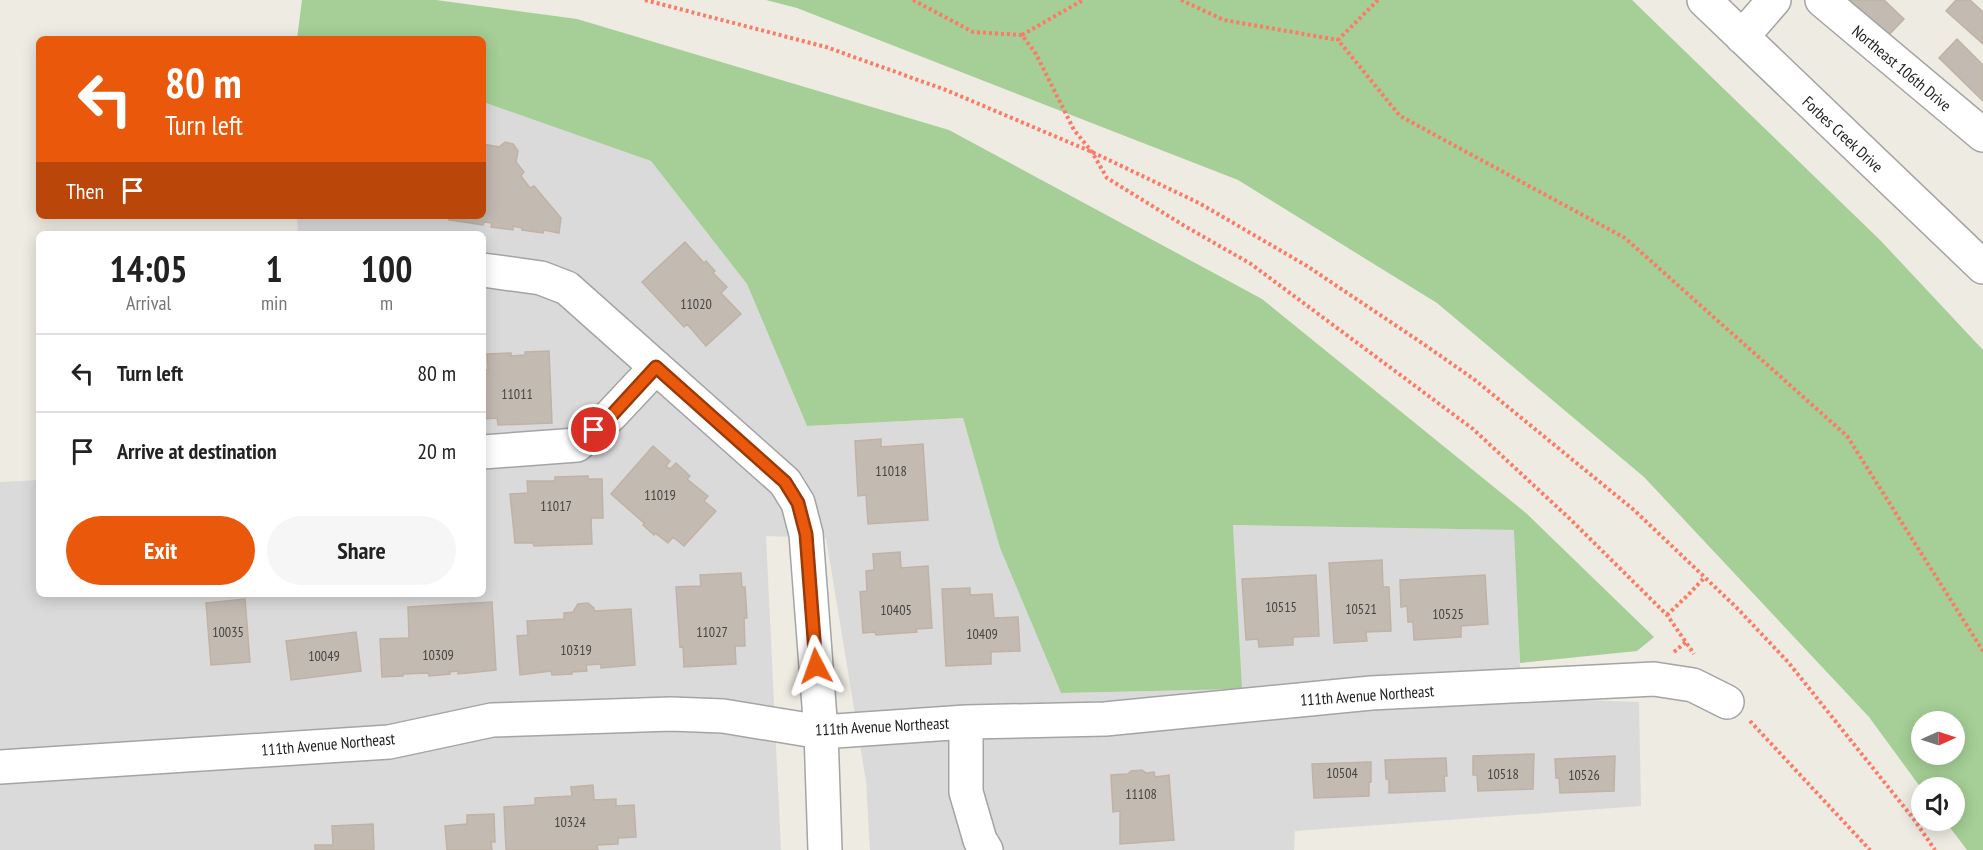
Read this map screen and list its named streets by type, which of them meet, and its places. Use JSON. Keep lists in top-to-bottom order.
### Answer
{
  "streets": {
    "street": ["Northeast 106th Drive", "Forbes Creek Drive", "111th Avenue Northeast"]
  },
  "house_numbers": [
    "11020",
    "11011",
    "11018",
    "11019",
    "11017",
    "10515",
    "10521",
    "10405",
    "10525",
    "10035",
    "11027",
    "10409",
    "10319",
    "10309",
    "10049",
    "10504",
    "10518",
    "10526",
    "11108",
    "10324"
  ],
  "north": "right",
  "page": {
    "turn": ["80 m", "Turn left"],
    "then": "Then",
    "eta": [
      "14:05",
      "Arrival",
      "1",
      "min",
      "100",
      "m"
    ],
    "list": [
      {
        "name": "Turn left",
        "value": "80 m"
      },
      {
        "name": "Arrive at destination",
        "value": "20 m"
      }
    ],
    "buttons": ["Exit", "Share"]
  }
}
